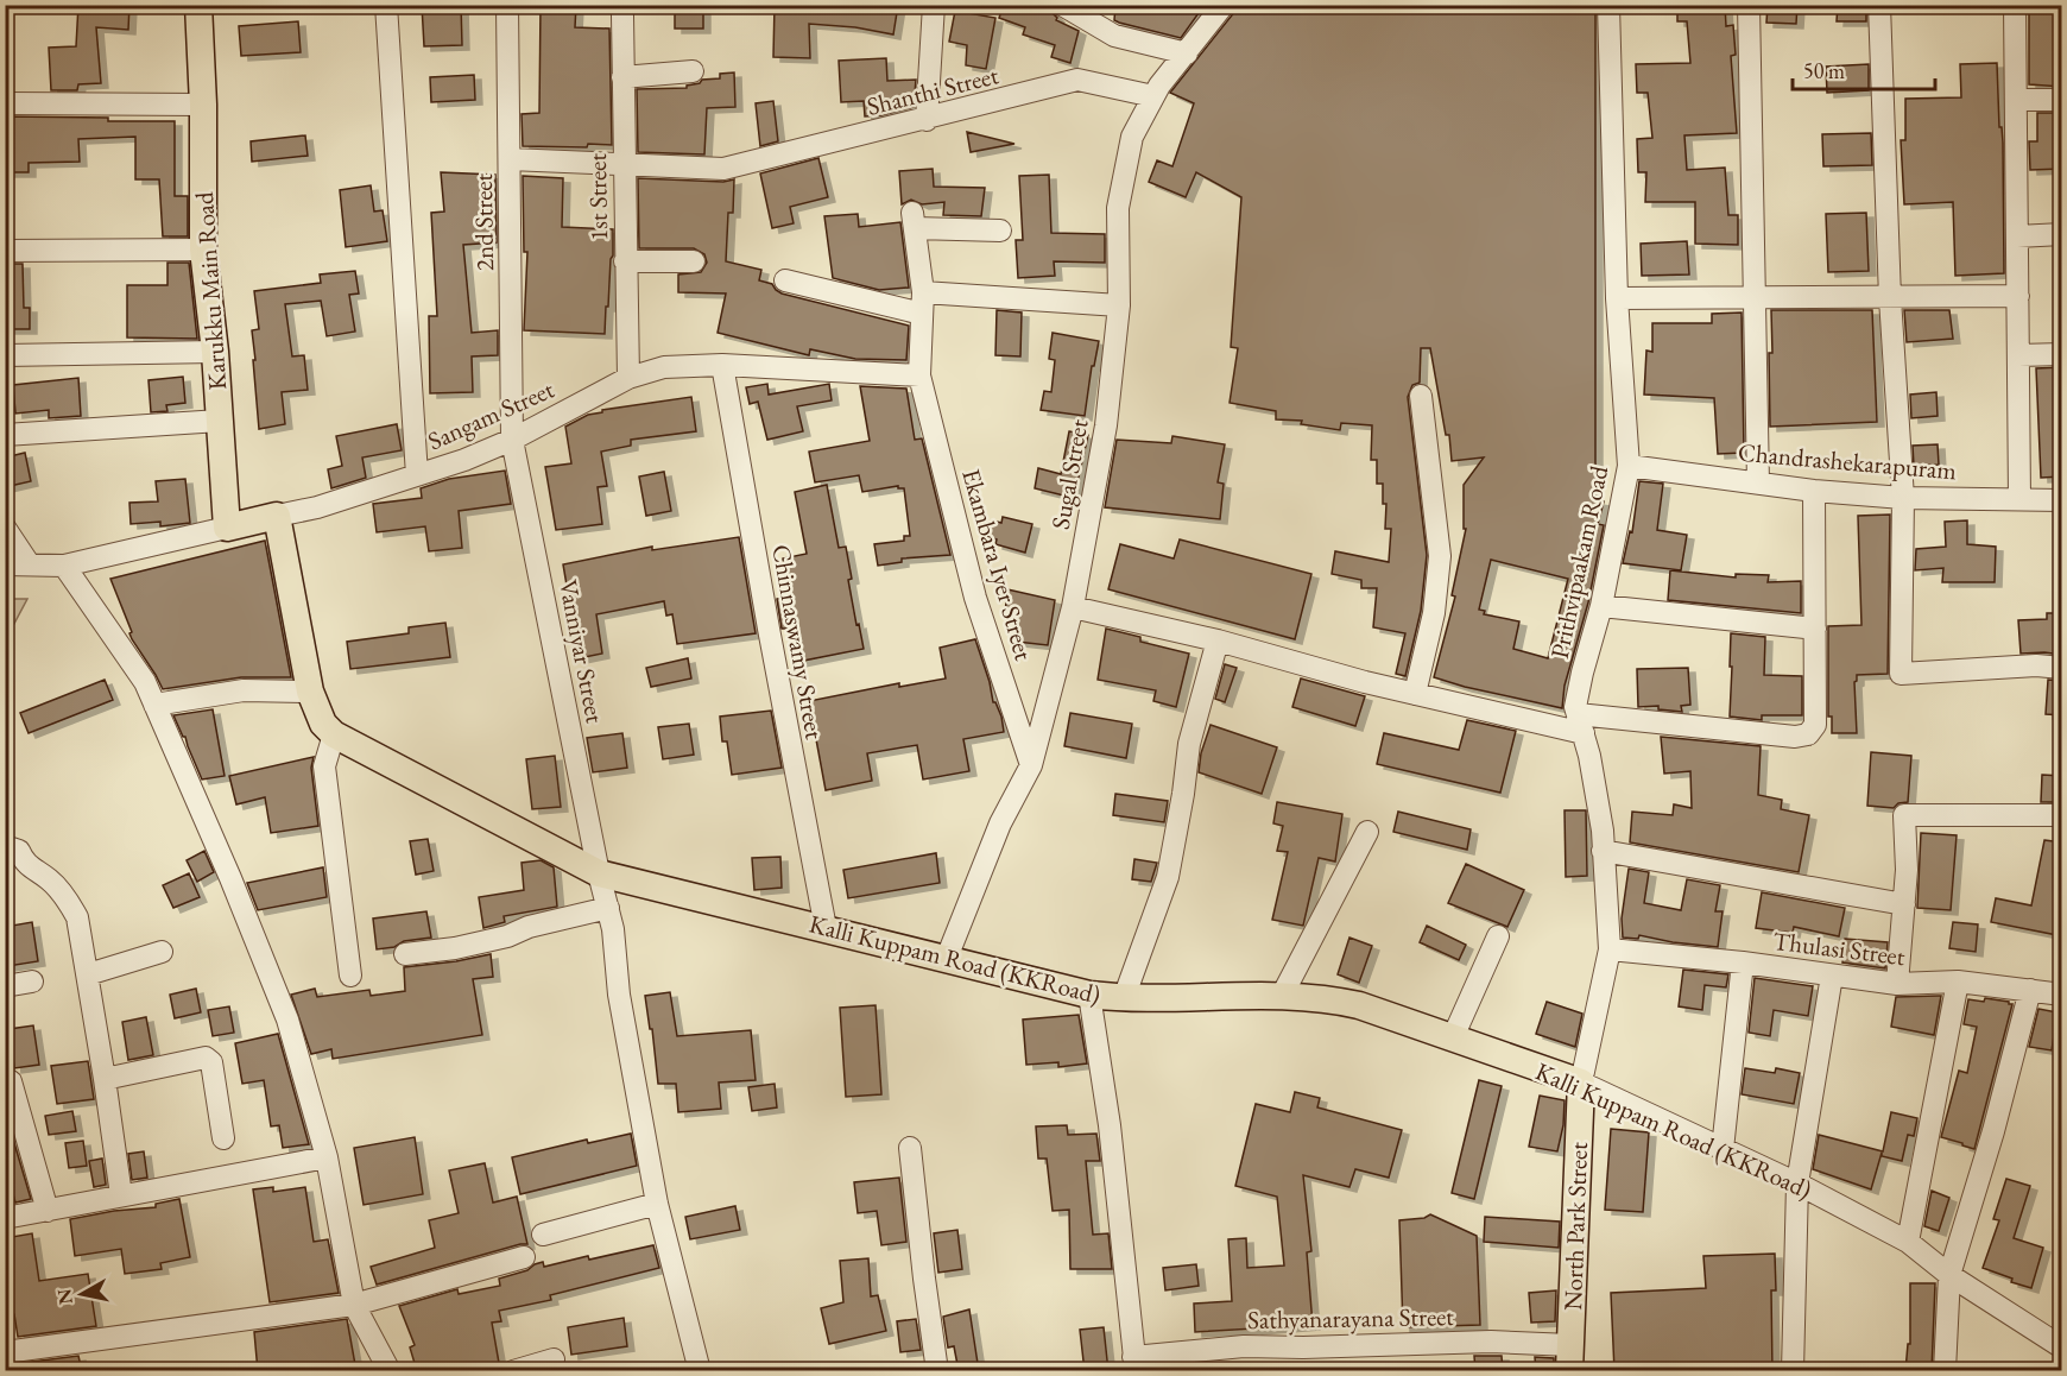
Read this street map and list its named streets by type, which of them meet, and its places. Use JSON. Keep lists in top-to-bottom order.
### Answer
{
  "streets": {
    "main road": ["Karukku Main Road", "Kalli Kuppam Road (KKRoad)", "North Park Street"],
    "street": [
      "Shanthi Street",
      "1st Street",
      "2nd Street",
      "Sangam Street",
      "Chandrashekarapuram",
      "Sugal Street",
      "Prithvipaakam Road",
      "Ekambara Iyer Street",
      "Chinnaswamy Street",
      "Vanniyar Street",
      "Thulasi Street",
      "Sathyanarayana Street"
    ]
  },
  "crossings": [
    ["Shanthi Street", "1st Street"],
    ["Shanthi Street", "2nd Street"],
    ["Shanthi Street", "Sugal Street"],
    ["1st Street", "Sangam Street"],
    ["2nd Street", "Sangam Street"],
    ["2nd Street", "Vanniyar Street"],
    ["Sangam Street", "Ekambara Iyer Street"],
    ["Sangam Street", "Chinnaswamy Street"],
    ["Sangam Street", "Vanniyar Street"],
    ["Chandrashekarapuram", "Prithvipaakam Road"],
    ["Sugal Street", "Ekambara Iyer Street"],
    ["Sugal Street", "Kalli Kuppam Road (KKRoad)"],
    ["Prithvipaakam Road", "Thulasi Street"],
    ["Prithvipaakam Road", "Kalli Kuppam Road (KKRoad)"],
    ["Prithvipaakam Road", "North Park Street"],
    ["Chinnaswamy Street", "Kalli Kuppam Road (KKRoad)"],
    ["Vanniyar Street", "Kalli Kuppam Road (KKRoad)"],
    ["Kalli Kuppam Road (KKRoad)", "North Park Street"],
    ["North Park Street", "Sathyanarayana Street"]
  ],
  "scale_bar": "50 m",
  "north": "left"
}
